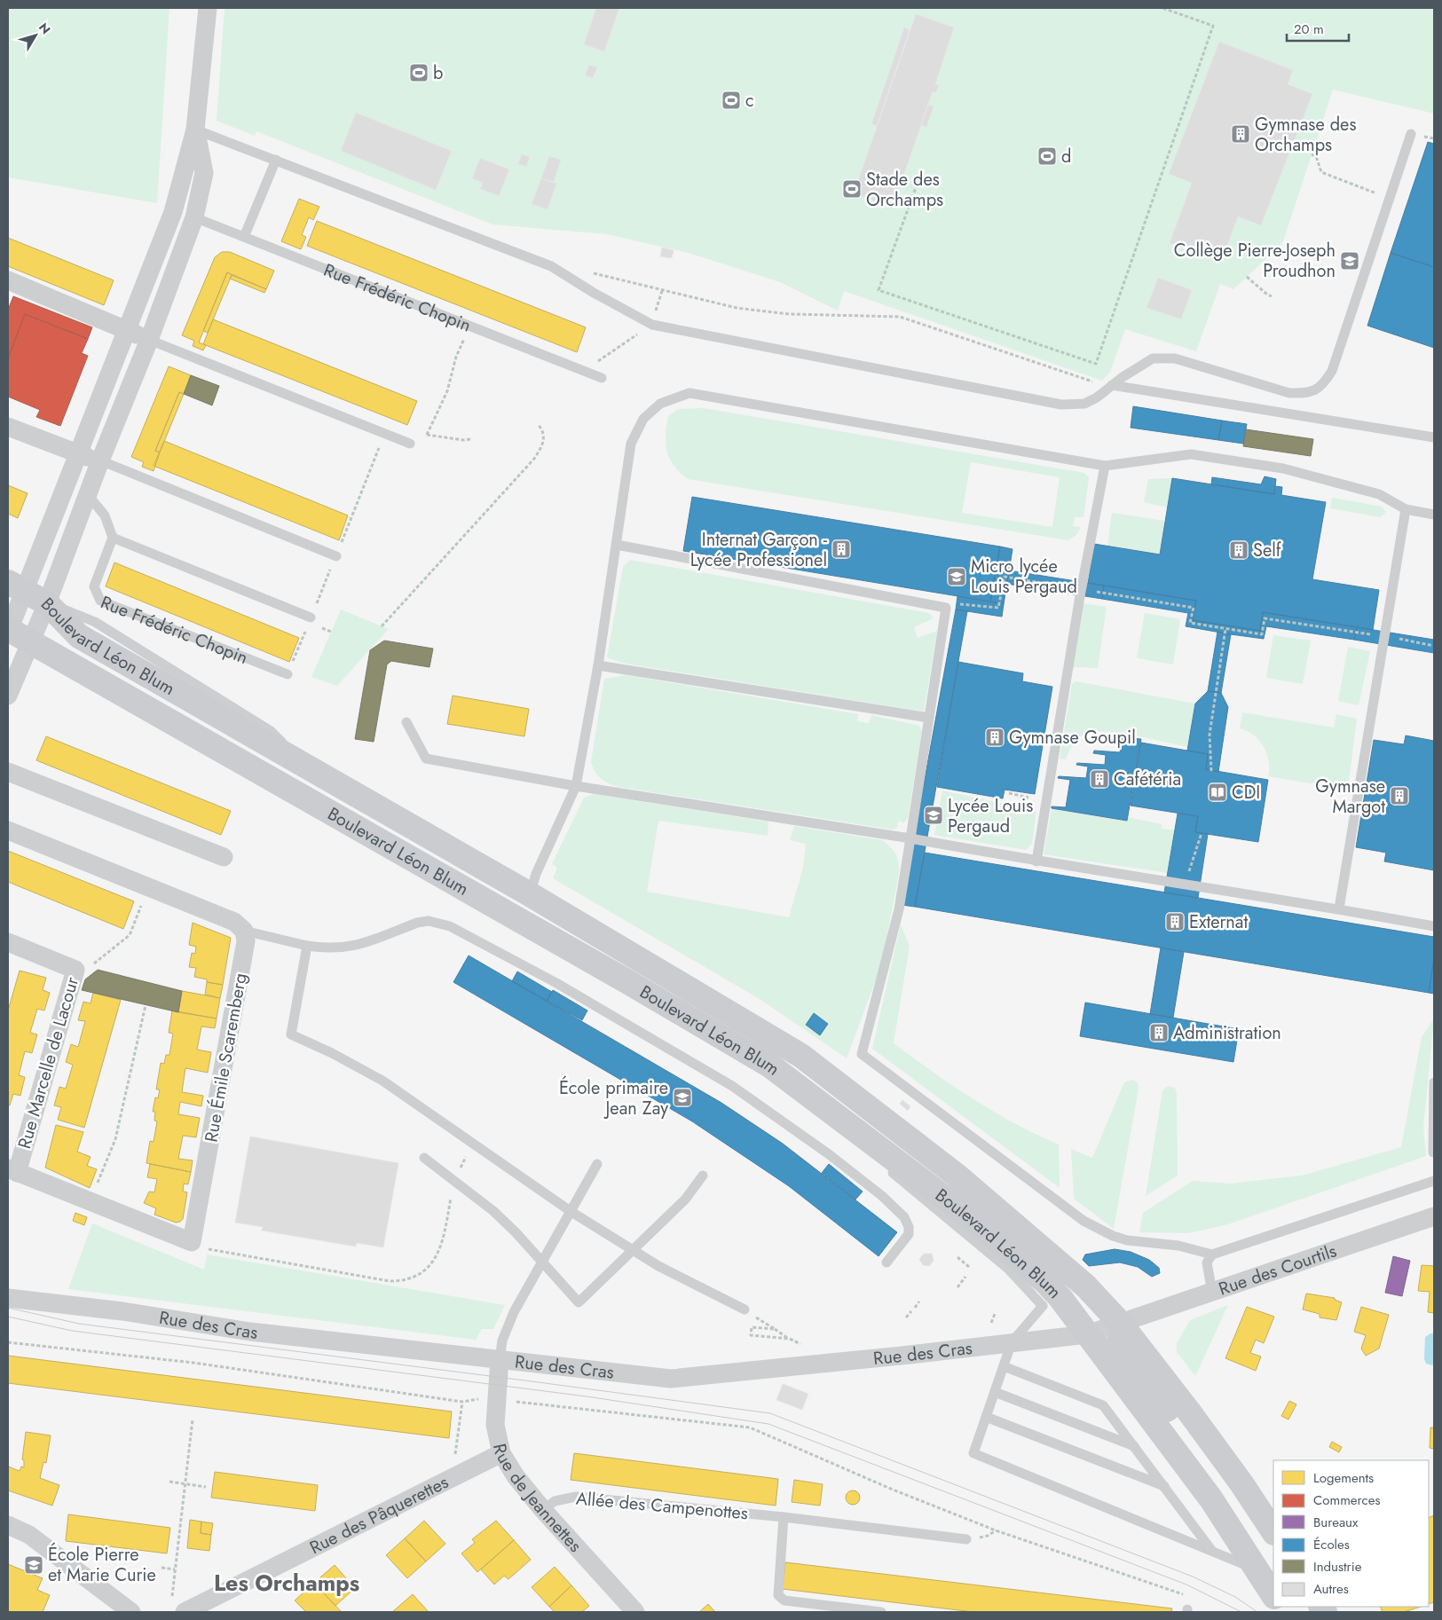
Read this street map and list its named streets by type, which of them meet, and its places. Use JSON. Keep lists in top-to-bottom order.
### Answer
{
  "streets": {
    "main road": ["Boulevard Léon Blum"],
    "street": [
      "Rue Frédéric Chopin",
      "Rue Émile Scaremberg",
      "Rue Marcelle de Lacour",
      "Rue des Courtils",
      "Rue des Cras",
      "Rue de Jeannettes",
      "Rue des Pâquerettes"
    ],
    "lane": ["Allée des Campenottes"]
  },
  "crossings": [
    ["Boulevard Léon Blum", "Rue des Courtils"],
    ["Boulevard Léon Blum", "Rue des Cras"],
    ["Rue des Courtils", "Rue des Cras"],
    ["Rue des Cras", "Rue de Jeannettes"],
    ["Rue de Jeannettes", "Allée des Campenottes"],
    ["Rue de Jeannettes", "Rue des Pâquerettes"]
  ],
  "districts": ["Les Orchamps"],
  "places": {
    "sports": [
      "b",
      "c",
      "d",
      "Stade des Orchamps"
    ],
    "building": [
      "Gymnase des Orchamps",
      "Internat Garçon - Lycée Professionel",
      "Self",
      "Gymnase Goupil",
      "Cafétéria",
      "Gymnase Margot",
      "Externat",
      "Administration"
    ],
    "school or university": [
      "Collège Pierre-Joseph Proudhon",
      "Micro lycée Louis Pergaud",
      "Lycée Louis Pergaud",
      "École primaire Jean Zay",
      "École Pierre et Marie Curie"
    ],
    "library": ["CDI"]
  },
  "legend": [
    "Logements",
    "Commerces",
    "Bureaux",
    "Écoles",
    "Industrie",
    "Autres"
  ],
  "scale_bar": "20 m",
  "north": "top right"
}
